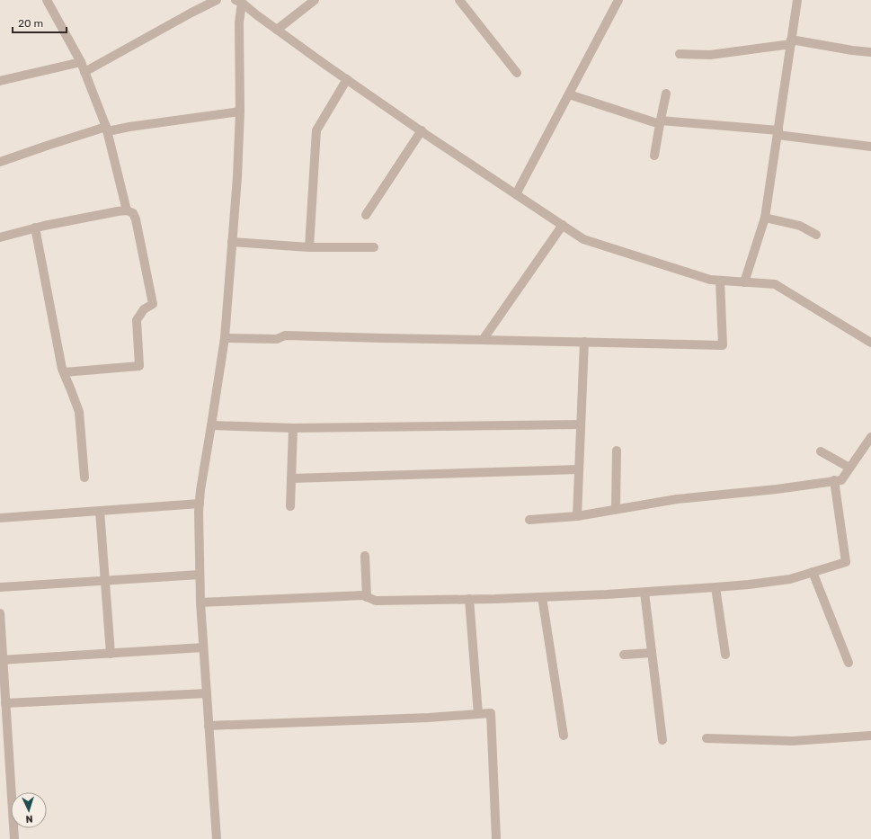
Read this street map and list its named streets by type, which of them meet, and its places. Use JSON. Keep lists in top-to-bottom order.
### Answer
{
  "scale_bar": "20 m",
  "north": "bottom"
}
